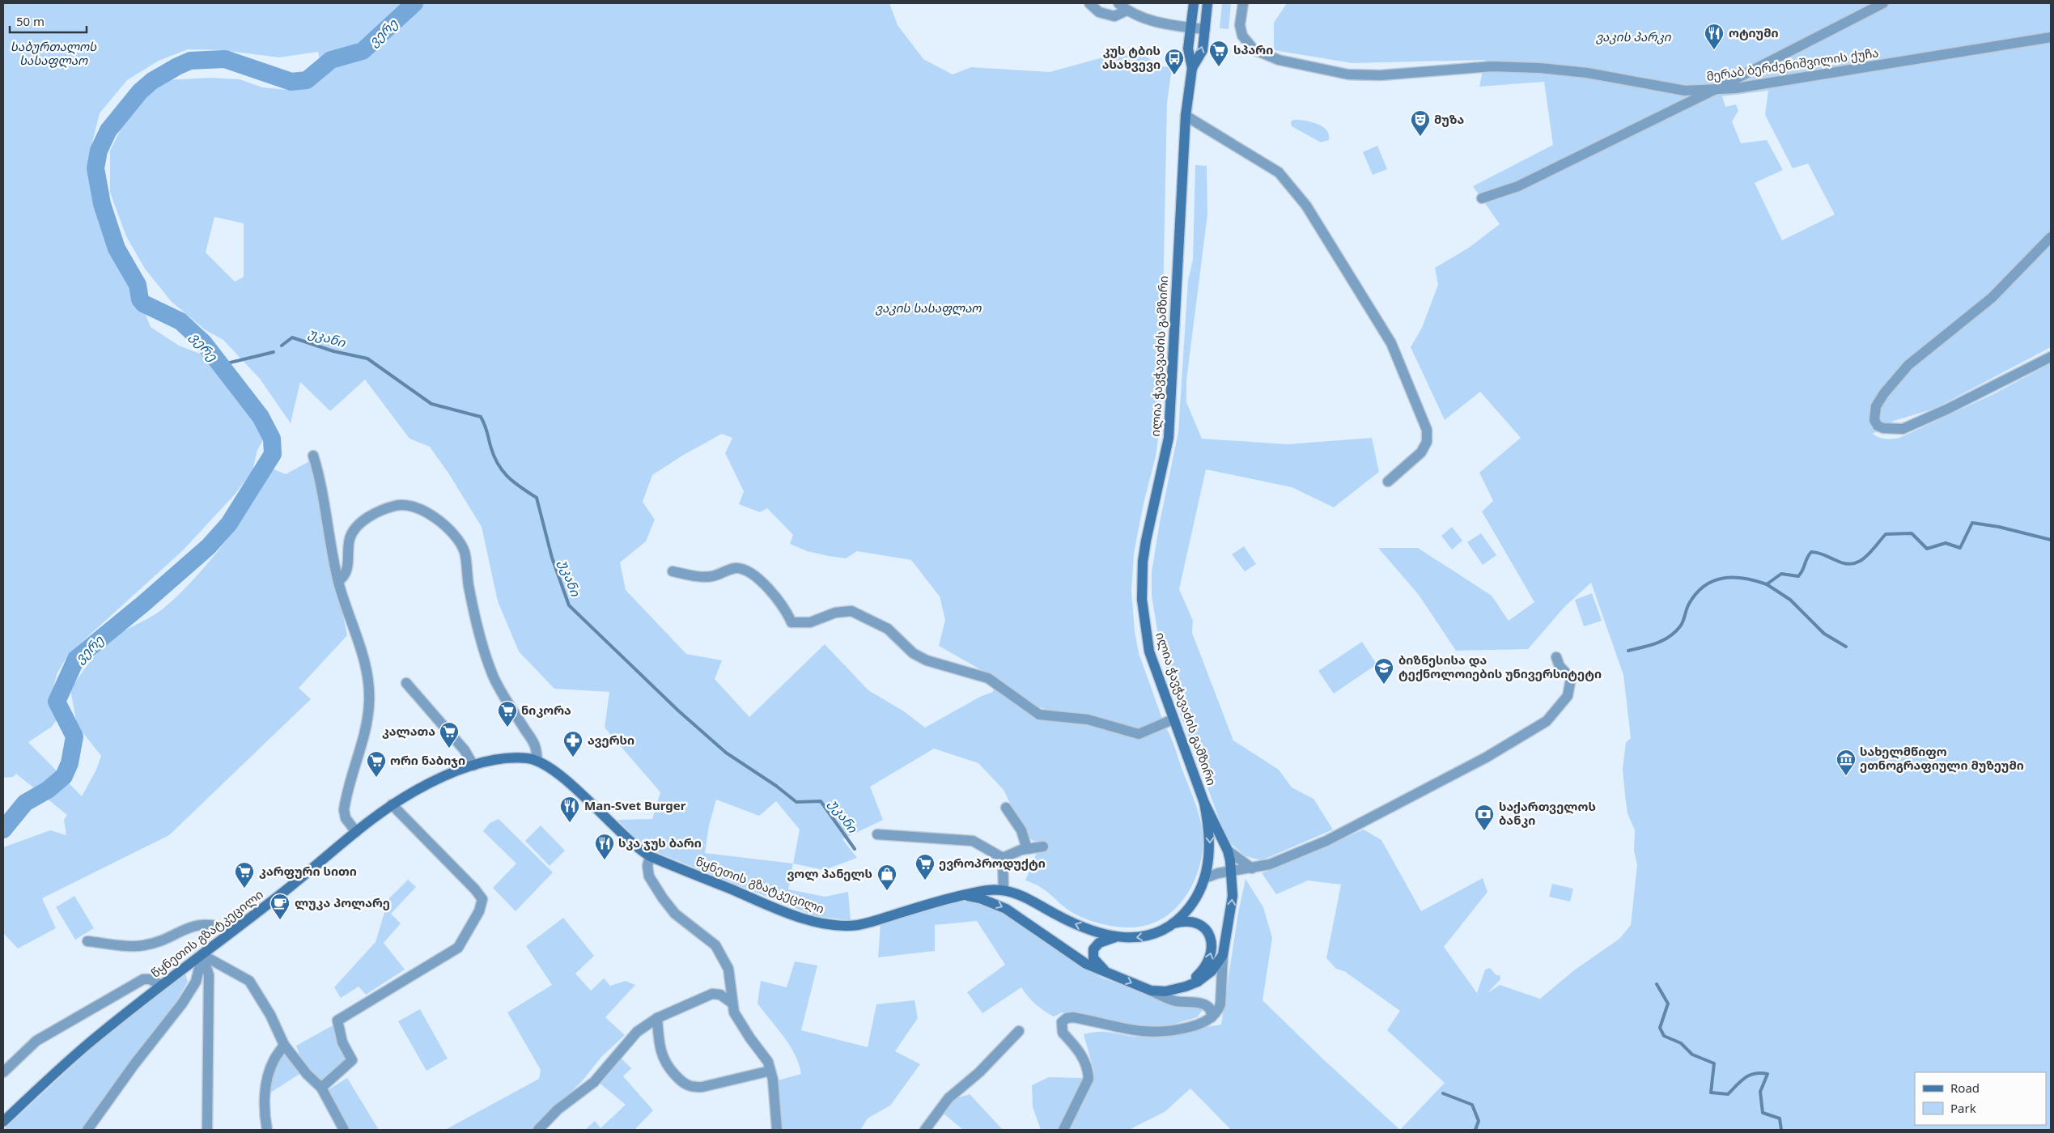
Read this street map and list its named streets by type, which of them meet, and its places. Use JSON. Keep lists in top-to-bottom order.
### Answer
{
  "streets": {
    "main road": ["ილია ჭავჭავაძის გამზირი", "წყნეთის გზატკეცილი"],
    "street": ["მერაბ ბერძენიშვილის ქუჩა"]
  },
  "crossings": [
    ["ილია ჭავჭავაძის გამზირი", "წყნეთის გზატკეცილი"]
  ],
  "water": ["ვერე", "უკანი"],
  "parks": ["ვაკის პარკი", "საბურთალოს სასაფლაო", "ვაკის სასაფლაო"],
  "places": {
    "restaurant": ["ოტიუმი", "Man-Svet Burger", "სკა ჯუს ბარი"],
    "supermarket": [
      "სპარი",
      "ნიკორა",
      "კალათა",
      "ორი ნაბიჯი",
      "ევროპროდუქტი",
      "კარფური სითი"
    ],
    "bus stop": ["კუს ტბის ასახვევი"],
    "theatre": ["მუზა"],
    "school or university": ["ბიზნესისა და ტექნოლოიების უნივერსიტეტი"],
    "pharmacy": ["ავერსი"],
    "museum": ["სახელმწიფო ეთნოგრაფიული მუზეუმი"],
    "bank": ["საქართველოს ბანკი"],
    "shop": ["ვოლ პანელს"],
    "cafe": ["ლუკა პოლარე"]
  },
  "legend": ["Road", "Park"],
  "scale_bar": "50 m"
}
